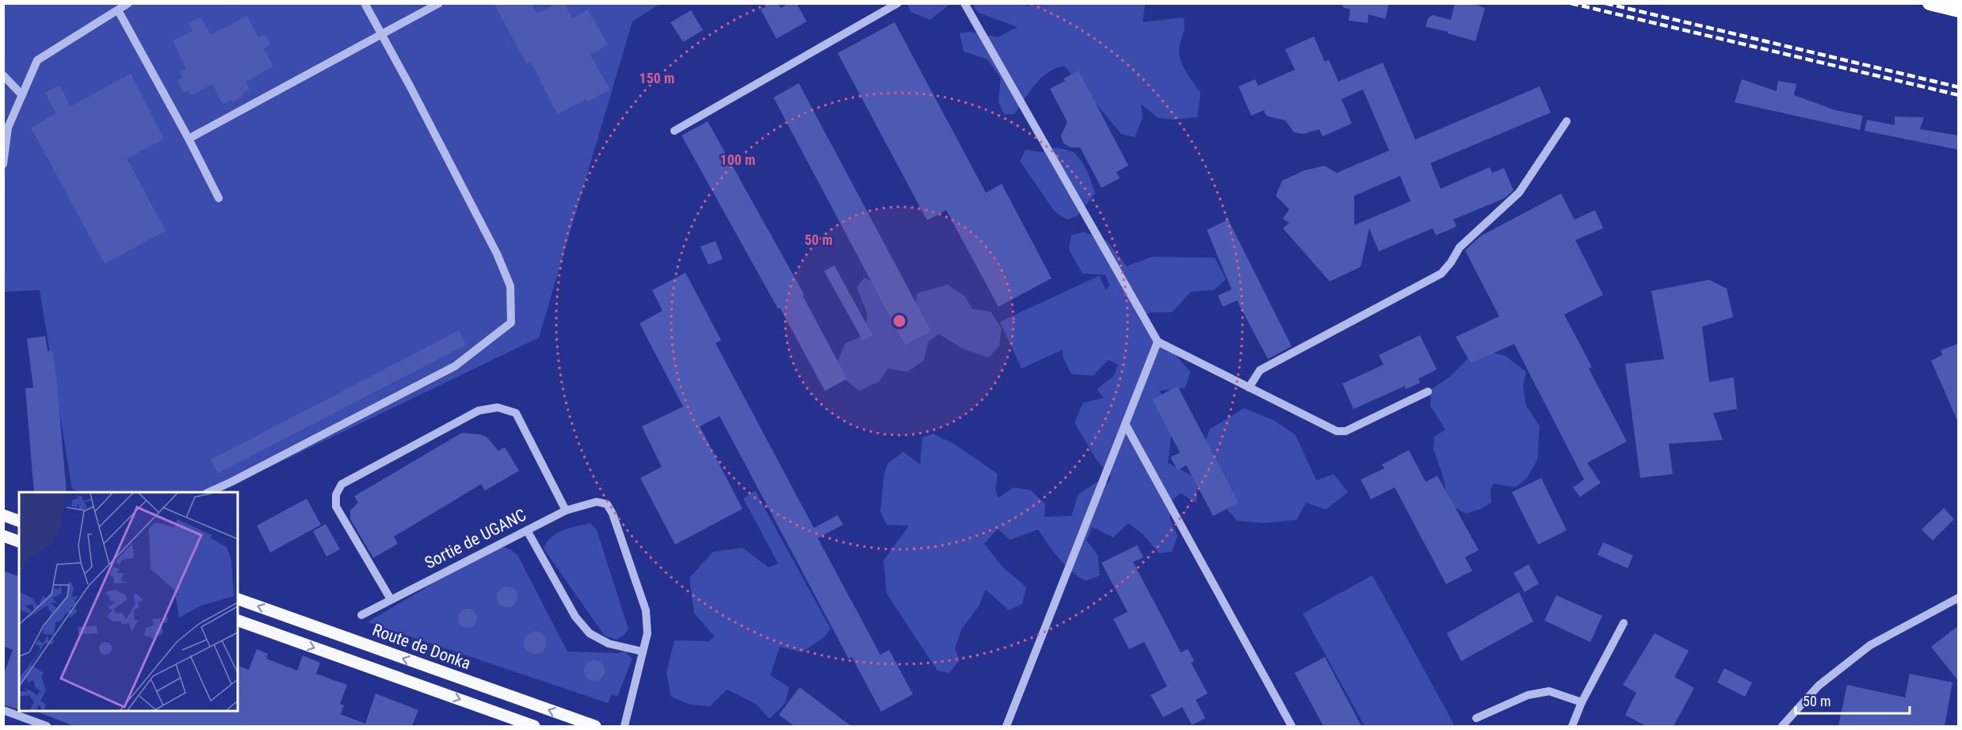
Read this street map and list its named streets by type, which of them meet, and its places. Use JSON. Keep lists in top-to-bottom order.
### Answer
{
  "streets": {
    "main road": ["Route de Donka"],
    "street": ["Sortie de UGANC"]
  },
  "scale_bar": "50 m",
  "rings": ["150 m", "100 m", "50 m"]
}
